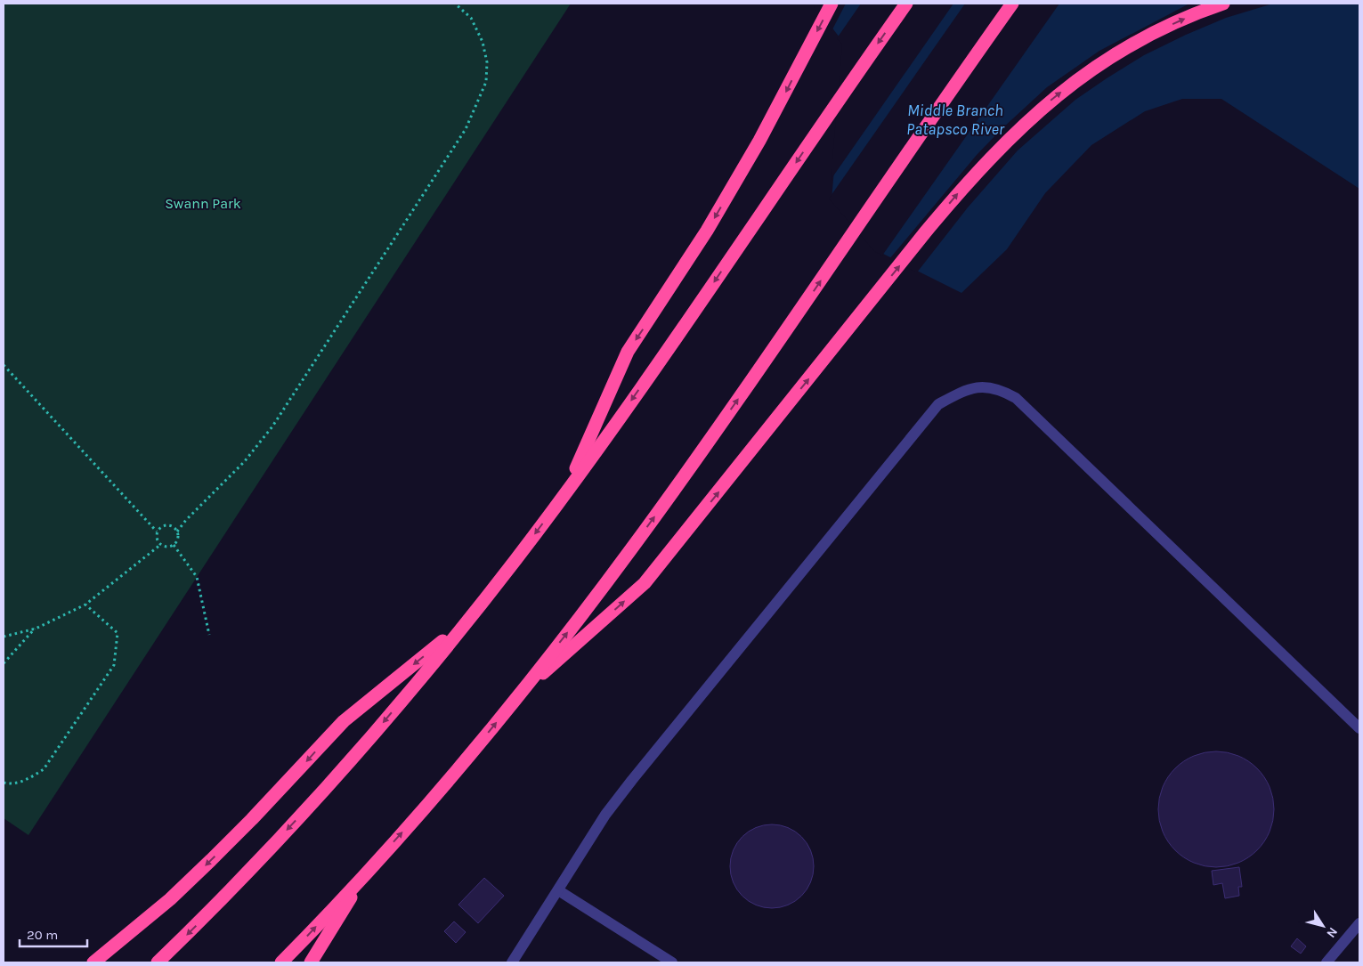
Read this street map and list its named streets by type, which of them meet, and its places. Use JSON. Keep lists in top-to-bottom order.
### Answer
{
  "water": ["Middle Branch Patapsco River"],
  "parks": ["Swann Park"],
  "scale_bar": "20 m",
  "north": "bottom right"
}
